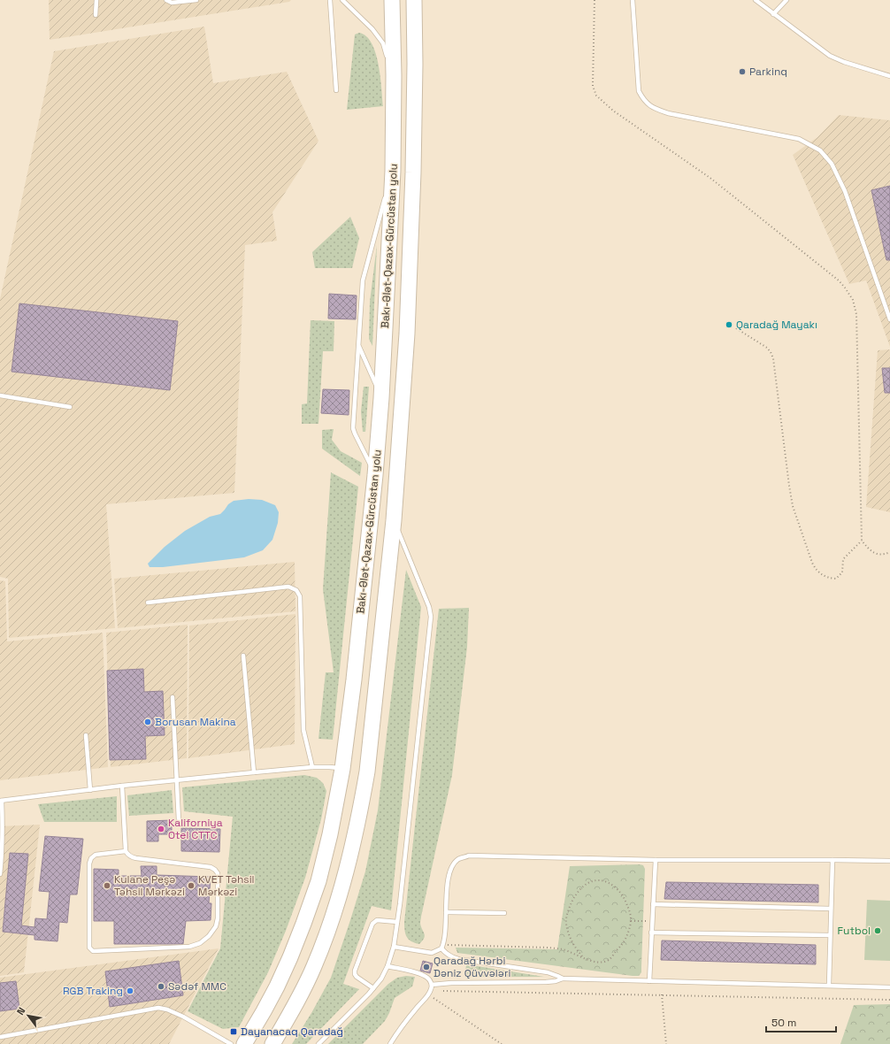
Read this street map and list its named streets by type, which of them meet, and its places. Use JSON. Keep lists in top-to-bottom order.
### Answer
{
  "streets": {
    "highway": ["Bakı-Ələt-Qazax-Gürcüstan yolu"]
  },
  "places": {
    "other": [
      "Parkinq",
      "Qaradağ Mayakı",
      "Borusan Makina",
      "Kaliforniya Otel CTTC",
      "Kulane Peşə Təhsil Mərkəzi",
      "KVET Təhsil Mərkəzi",
      "Futbol",
      "Qaradağ Hərbi Dəniz Qüvvələri",
      "Sədəf MMC",
      "RGB Traking"
    ],
    "transit": ["Dayanacaq Qaradağ"]
  },
  "scale_bar": "50 m",
  "north": "top left"
}
